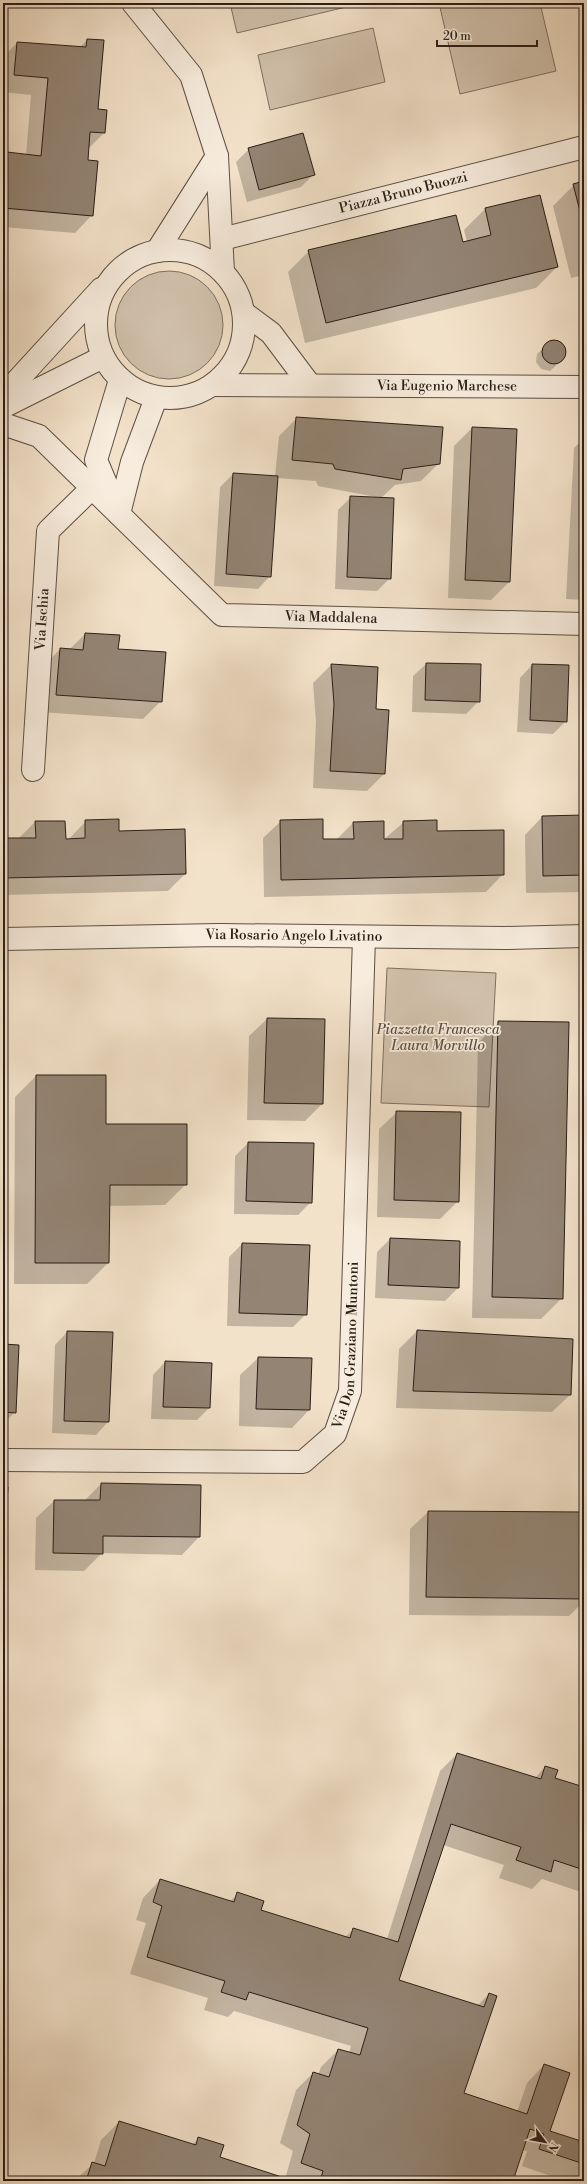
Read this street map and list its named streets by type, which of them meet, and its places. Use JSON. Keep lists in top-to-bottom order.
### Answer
{
  "streets": {
    "street": [
      "Piazza Bruno Buozzi",
      "Via Eugenio Marchese",
      "Via Maddalena",
      "Via Ischia",
      "Via Rosario Angelo Livatino",
      "Via Don Graziano Muntoni"
    ]
  },
  "crossings": [
    ["Via Maddalena", "Via Ischia"],
    ["Via Rosario Angelo Livatino", "Via Don Graziano Muntoni"]
  ],
  "parks": ["Piazzetta Francesca Laura Morvillo"],
  "scale_bar": "20 m",
  "north": "bottom right"
}
